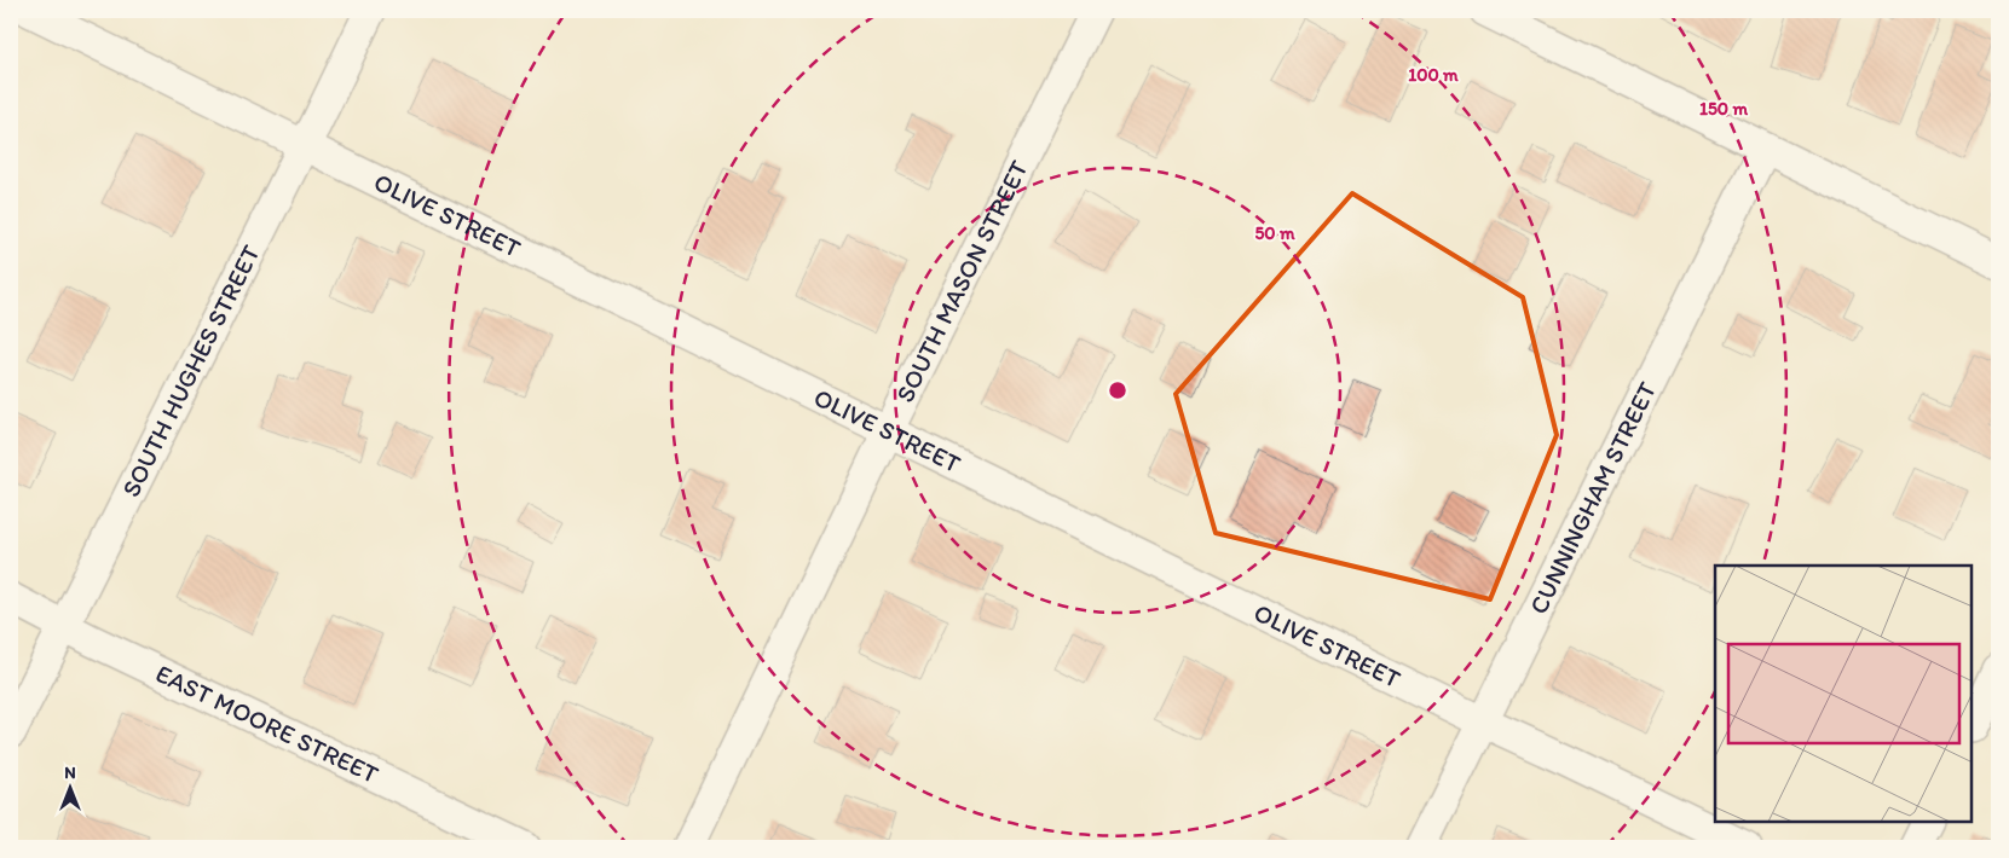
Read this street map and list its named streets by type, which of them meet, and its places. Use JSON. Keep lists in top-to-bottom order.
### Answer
{
  "streets": {
    "street": [
      "OLIVE STREET",
      "SOUTH MASON STREET",
      "SOUTH HUGHES STREET",
      "CUNNINGHAM STREET",
      "EAST MOORE STREET"
    ]
  },
  "crossings": [
    ["OLIVE STREET", "SOUTH MASON STREET"],
    ["OLIVE STREET", "SOUTH HUGHES STREET"],
    ["OLIVE STREET", "CUNNINGHAM STREET"],
    ["SOUTH HUGHES STREET", "EAST MOORE STREET"]
  ],
  "north": "top",
  "rings": ["100 m", "150 m", "50 m"]
}
